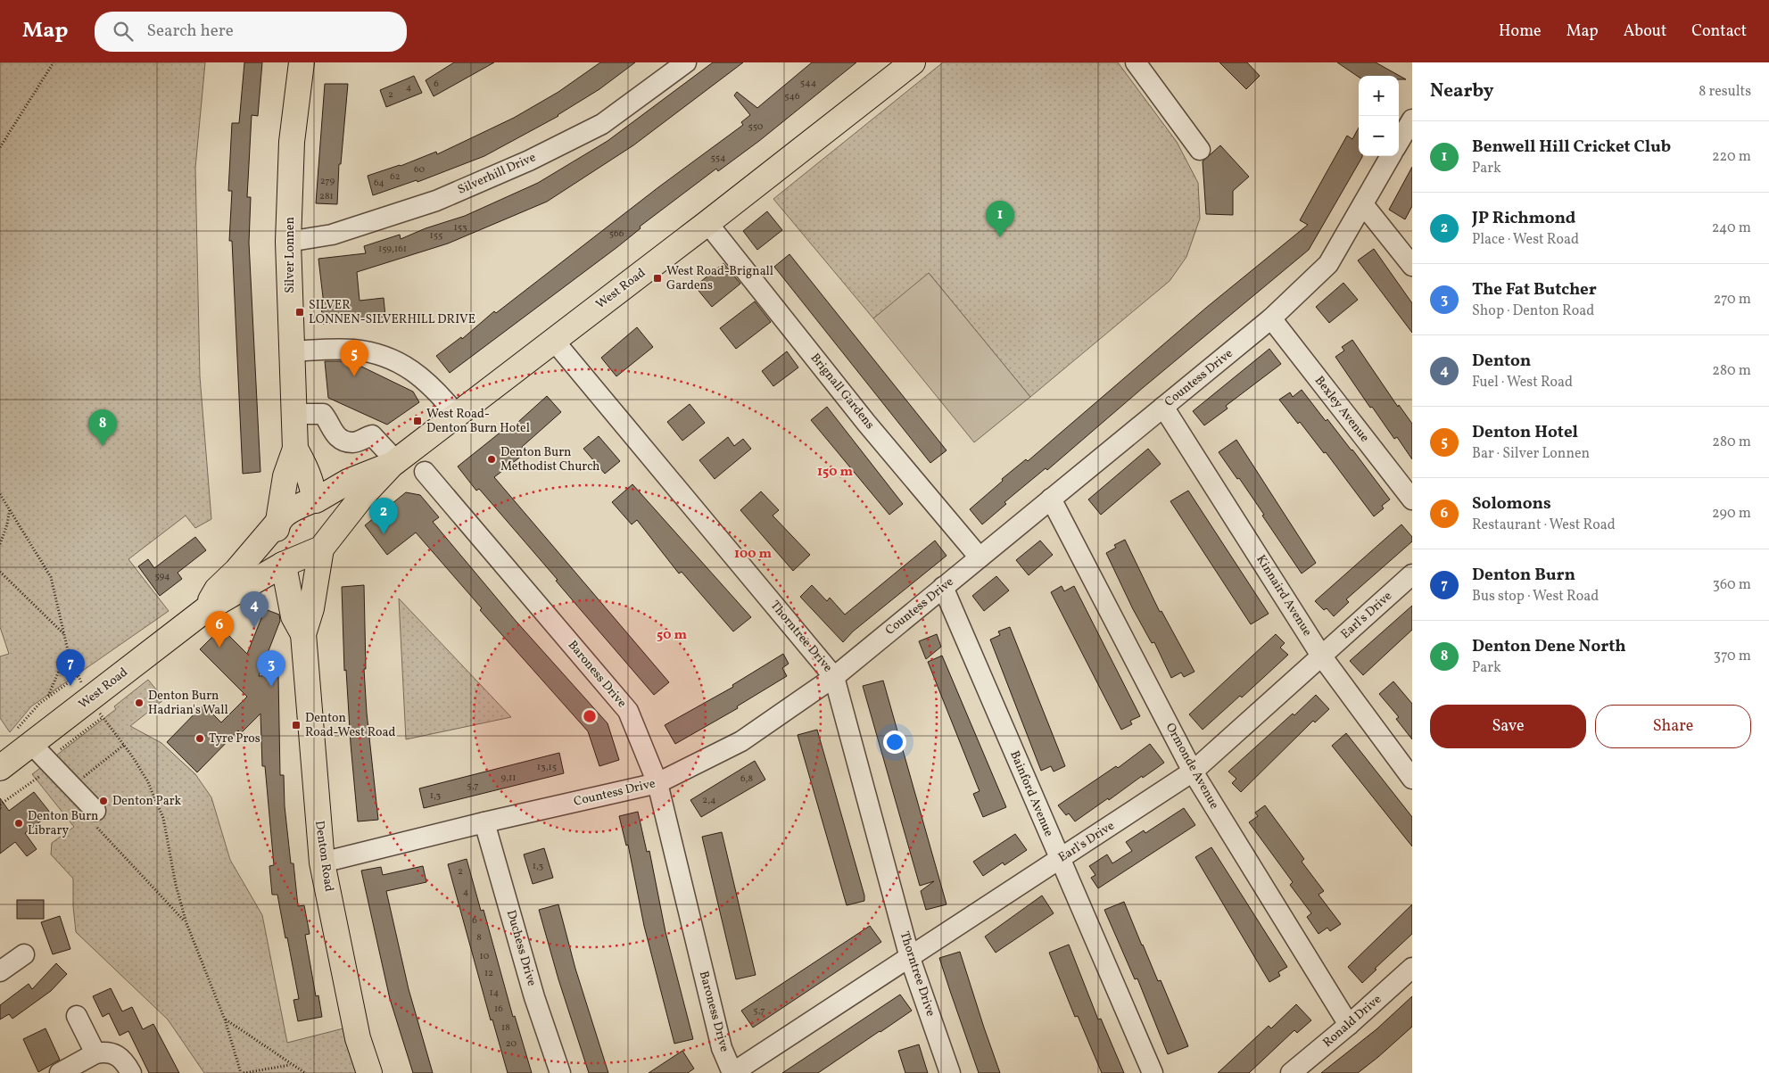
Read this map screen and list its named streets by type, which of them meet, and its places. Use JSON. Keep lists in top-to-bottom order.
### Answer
{
  "streets": {
    "main road": ["Silver Lonnen", "West Road", "Denton Road"],
    "street": [
      "Silverhill Drive",
      "Countess Drive",
      "Brignall Gardens",
      "Bexley Avenue",
      "Kinnaird Avenue",
      "Earl's Drive",
      "Thorntree Drive",
      "Baroness Drive",
      "Ormonde Avenue",
      "Bainford Avenue",
      "Duchess Drive",
      "Ronald Drive"
    ]
  },
  "crossings": [
    ["Silverhill Drive", "Silver Lonnen"],
    ["Silver Lonnen", "West Road"],
    ["Silver Lonnen", "Denton Road"],
    ["West Road", "Brignall Gardens"],
    ["West Road", "Thorntree Drive"],
    ["West Road", "Denton Road"],
    ["Countess Drive", "Brignall Gardens"],
    ["Countess Drive", "Bexley Avenue"],
    ["Countess Drive", "Kinnaird Avenue"],
    ["Countess Drive", "Thorntree Drive"],
    ["Countess Drive", "Baroness Drive"],
    ["Countess Drive", "Ormonde Avenue"],
    ["Countess Drive", "Bainford Avenue"],
    ["Countess Drive", "Denton Road"],
    ["Countess Drive", "Duchess Drive"],
    ["Kinnaird Avenue", "Earl's Drive"],
    ["Earl's Drive", "Thorntree Drive"],
    ["Earl's Drive", "Baroness Drive"],
    ["Earl's Drive", "Ormonde Avenue"],
    ["Earl's Drive", "Bainford Avenue"],
    ["Ormonde Avenue", "Ronald Drive"]
  ],
  "places": {
    "transit": [
      "West Road-Brignall Gardens",
      "SILVER LONNEN-SILVERHILL DRIVE",
      "West Road- Denton Burn Hotel",
      "Denton Road-West Road"
    ],
    "other": [
      "Denton Burn Methodist Church",
      "Denton Burn Hadrian's Wall",
      "Tyre Pros",
      "Denton Park",
      "Denton Burn Library"
    ]
  },
  "house_numbers": [
    "544",
    "6",
    "4",
    "2",
    "546",
    "550",
    "554",
    "60",
    "62",
    "279",
    "64",
    "281",
    "153",
    "566",
    "155",
    "159,161",
    "594",
    "13,15",
    "9,11",
    "6,8",
    "5,7",
    "1,3",
    "2,4",
    "1,3",
    "2",
    "4",
    "6",
    "8",
    "10",
    "12",
    "14",
    "16",
    "5,7",
    "18",
    "20"
  ],
  "page": {
    "header": "Map",
    "search": "Search here",
    "nav": [
      "Home",
      "Map",
      "About",
      "Contact"
    ],
    "heading": ["Nearby", "8 results"],
    "map_buttons": ["+", "−"],
    "list": [
      {
        "mark": "1",
        "name": "Benwell Hill Cricket Club",
        "note": "Park",
        "value": "220 m"
      },
      {
        "mark": "2",
        "name": "JP Richmond",
        "note": "Place · West Road",
        "value": "240 m"
      },
      {
        "mark": "3",
        "name": "The Fat Butcher",
        "note": "Shop · Denton Road",
        "value": "270 m"
      },
      {
        "mark": "4",
        "name": "Denton",
        "note": "Fuel · West Road",
        "value": "280 m"
      },
      {
        "mark": "5",
        "name": "Denton Hotel",
        "note": "Bar · Silver Lonnen",
        "value": "280 m"
      },
      {
        "mark": "6",
        "name": "Solomons",
        "note": "Restaurant · West Road",
        "value": "290 m"
      },
      {
        "mark": "7",
        "name": "Denton Burn",
        "note": "Bus stop · West Road",
        "value": "360 m"
      },
      {
        "mark": "8",
        "name": "Denton Dene North",
        "note": "Park",
        "value": "370 m"
      }
    ],
    "pins": [
      "1",
      "5",
      "8",
      "2",
      "4",
      "6",
      "7",
      "3"
    ],
    "buttons": ["Save", "Share"]
  },
  "rings": ["150 m", "100 m", "50 m"]
}
